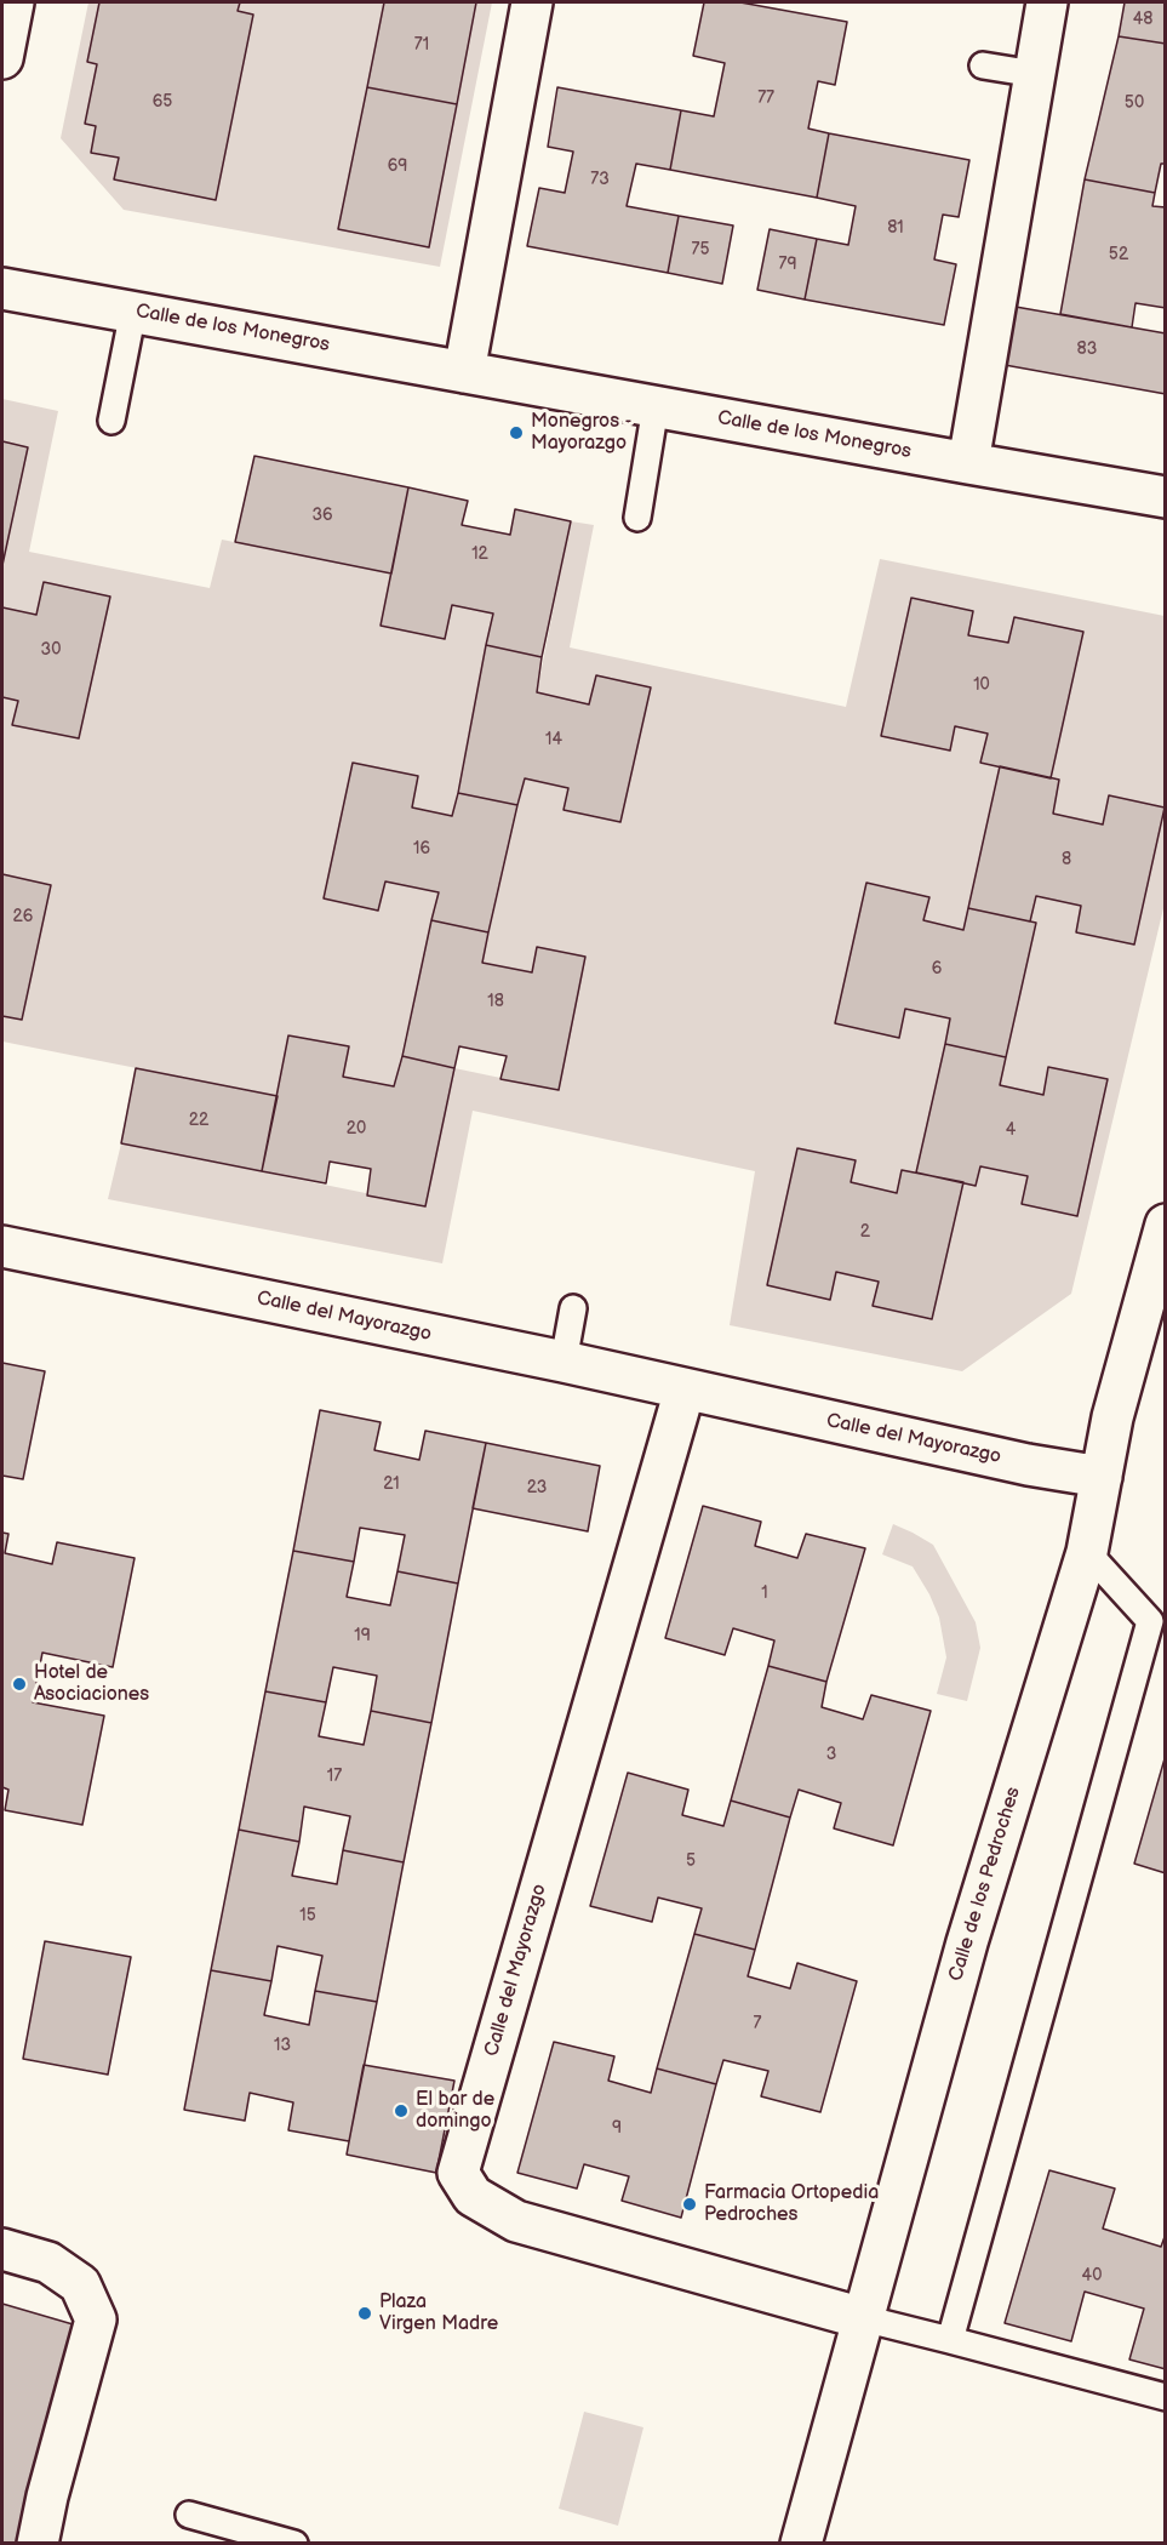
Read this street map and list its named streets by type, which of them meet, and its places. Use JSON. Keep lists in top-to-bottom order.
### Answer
{
  "streets": {
    "street": ["Calle de los Monegros", "Calle del Mayorazgo", "Calle de los Pedroches"]
  },
  "crossings": [
    ["Calle del Mayorazgo", "Calle de los Pedroches"]
  ],
  "places": [
    "Monegros - Mayorazgo",
    "Hotel de Asociaciones",
    "El bar de domingo",
    "Farmacia Ortopedia Pedroches",
    "Plaza Virgen Madre"
  ],
  "house_numbers": [
    "48",
    "71",
    "77",
    "65",
    "50",
    "69",
    "73",
    "81",
    "75",
    "52",
    "79",
    "83",
    "36",
    "12",
    "30",
    "10",
    "14",
    "16",
    "8",
    "26",
    "6",
    "18",
    "22",
    "20",
    "4",
    "2",
    "21",
    "23",
    "1",
    "19",
    "3",
    "17",
    "5",
    "15",
    "7",
    "13",
    "9",
    "40"
  ]
}
